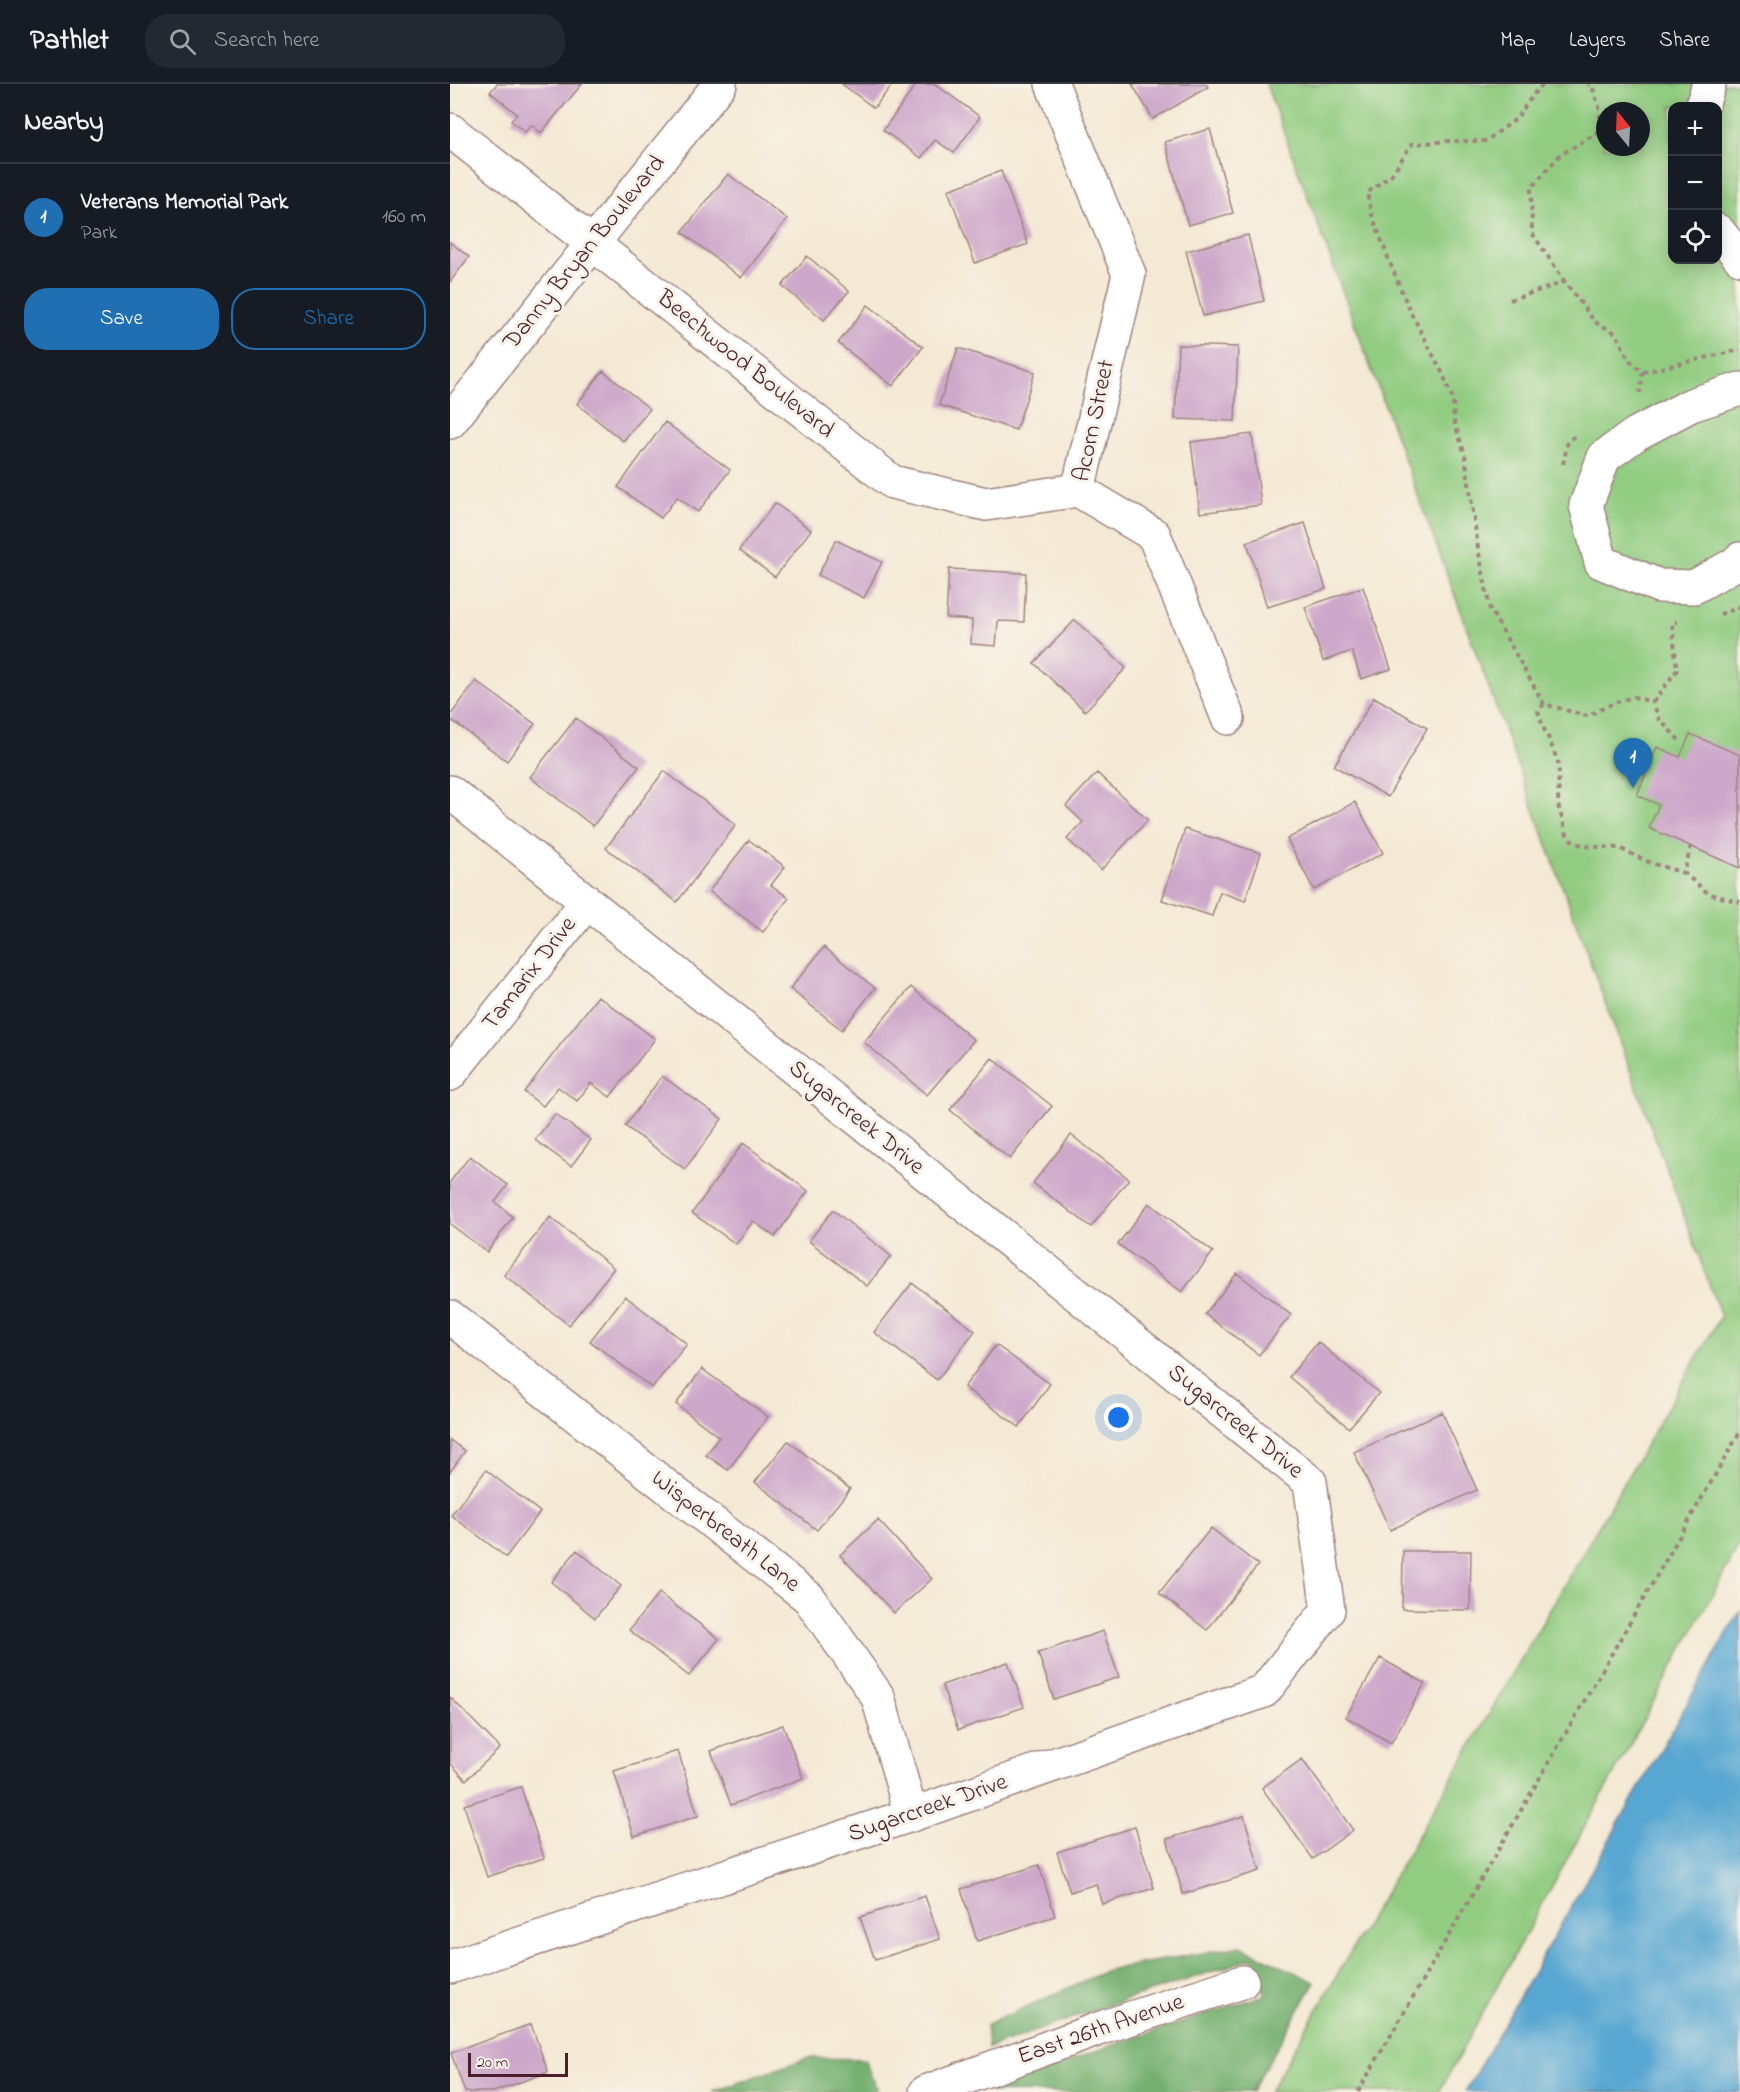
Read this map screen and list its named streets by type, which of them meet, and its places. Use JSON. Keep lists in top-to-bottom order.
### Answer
{
  "streets": {
    "street": [
      "Danny Bryan Boulevard",
      "Beechwood Boulevard",
      "Acorn Street",
      "Tamarix Drive",
      "Sugarcreek Drive",
      "Wisperbreath Lane",
      "East 26th Avenue"
    ]
  },
  "crossings": [
    ["Danny Bryan Boulevard", "Beechwood Boulevard"],
    ["Beechwood Boulevard", "Acorn Street"],
    ["Tamarix Drive", "Sugarcreek Drive"],
    ["Sugarcreek Drive", "Wisperbreath Lane"]
  ],
  "scale_bar": "20 m",
  "north": "top",
  "page": {
    "header": "Pathlet",
    "search": "Search here",
    "nav": ["Map", "Layers", "Share"],
    "heading": "Nearby",
    "map_buttons": ["+", "−"],
    "list": [
      {
        "mark": "1",
        "name": "Veterans Memorial Park",
        "note": "Park",
        "value": "160 m"
      }
    ],
    "buttons": ["Save", "Share"],
    "pins": "1",
    "scale": "20 m"
  }
}
